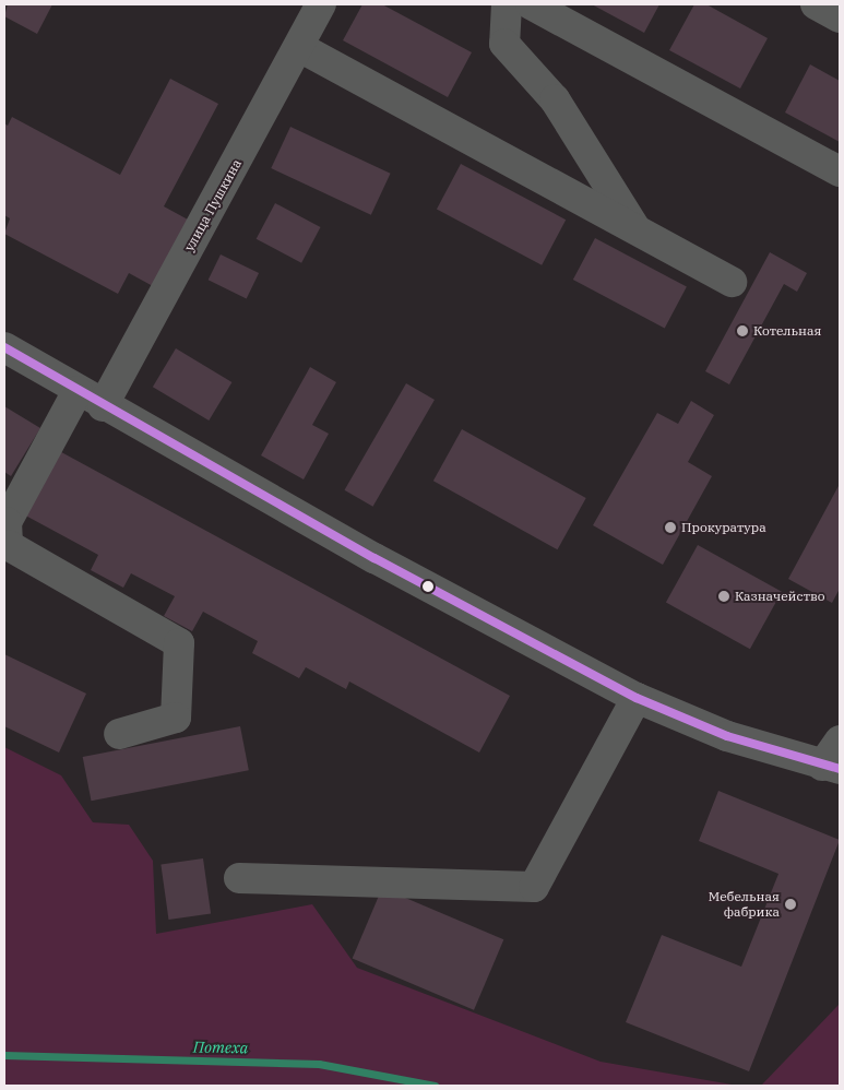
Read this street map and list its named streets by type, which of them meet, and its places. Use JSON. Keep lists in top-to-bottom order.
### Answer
{
  "streets": {
    "street": ["улица Пушкина"]
  },
  "water": ["Потеха"],
  "places": [
    "Котельная",
    "Прокуратура",
    "Казначейство",
    "Мебельная фабрика"
  ]
}
